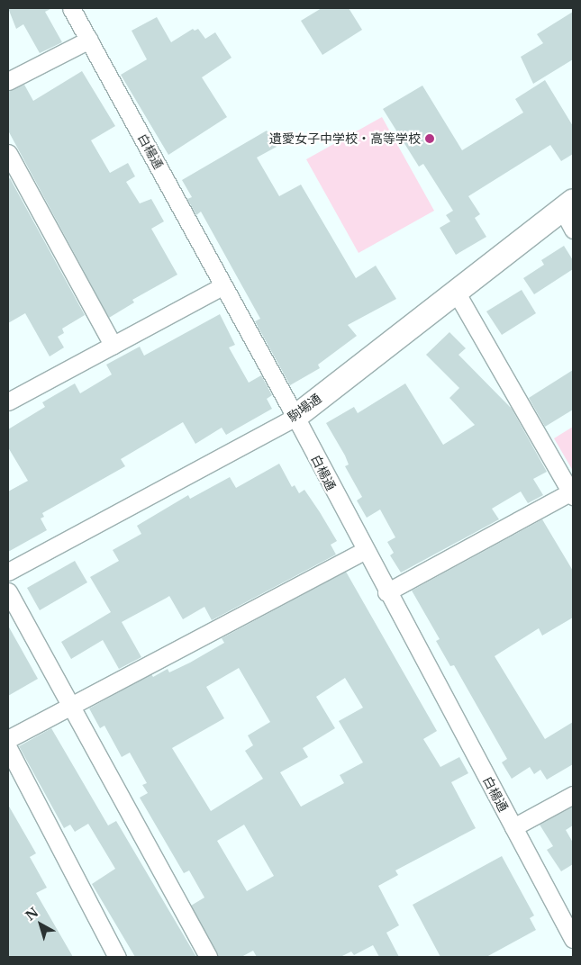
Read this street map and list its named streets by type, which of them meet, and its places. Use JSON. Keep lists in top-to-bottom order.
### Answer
{
  "streets": {
    "street": ["白楊通", "駒場通"]
  },
  "crossings": [
    ["白楊通", "駒場通"]
  ],
  "places": ["遺愛女子中学校・高等学校"],
  "north": "top left"
}
